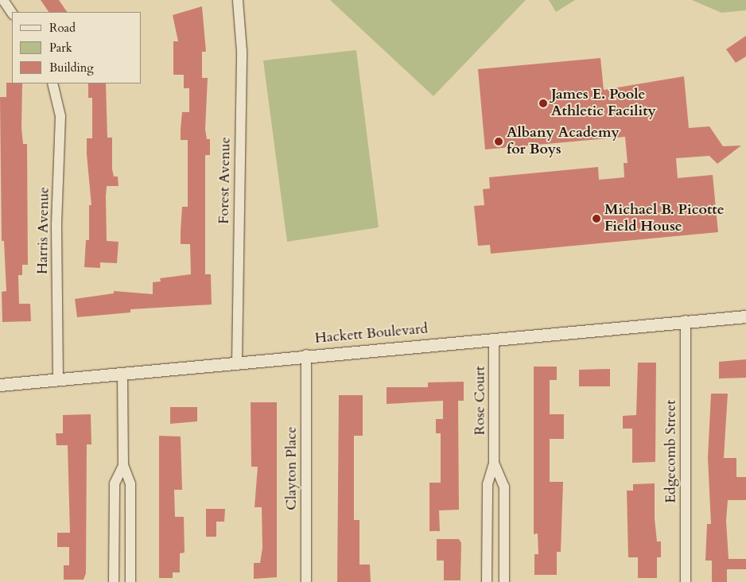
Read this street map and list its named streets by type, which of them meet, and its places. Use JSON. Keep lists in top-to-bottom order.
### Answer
{
  "streets": {
    "street": [
      "Forest Avenue",
      "Harris Avenue",
      "Hackett Boulevard",
      "Rose Court",
      "Edgecomb Street",
      "Clayton Place"
    ]
  },
  "crossings": [
    ["Forest Avenue", "Hackett Boulevard"],
    ["Harris Avenue", "Hackett Boulevard"],
    ["Hackett Boulevard", "Rose Court"],
    ["Hackett Boulevard", "Edgecomb Street"],
    ["Hackett Boulevard", "Clayton Place"]
  ],
  "places": ["James E. Poole Athletic Facility", "Albany Academy for Boys", "Michael B. Picotte Field House"],
  "legend": ["Road", "Park", "Building"]
}
